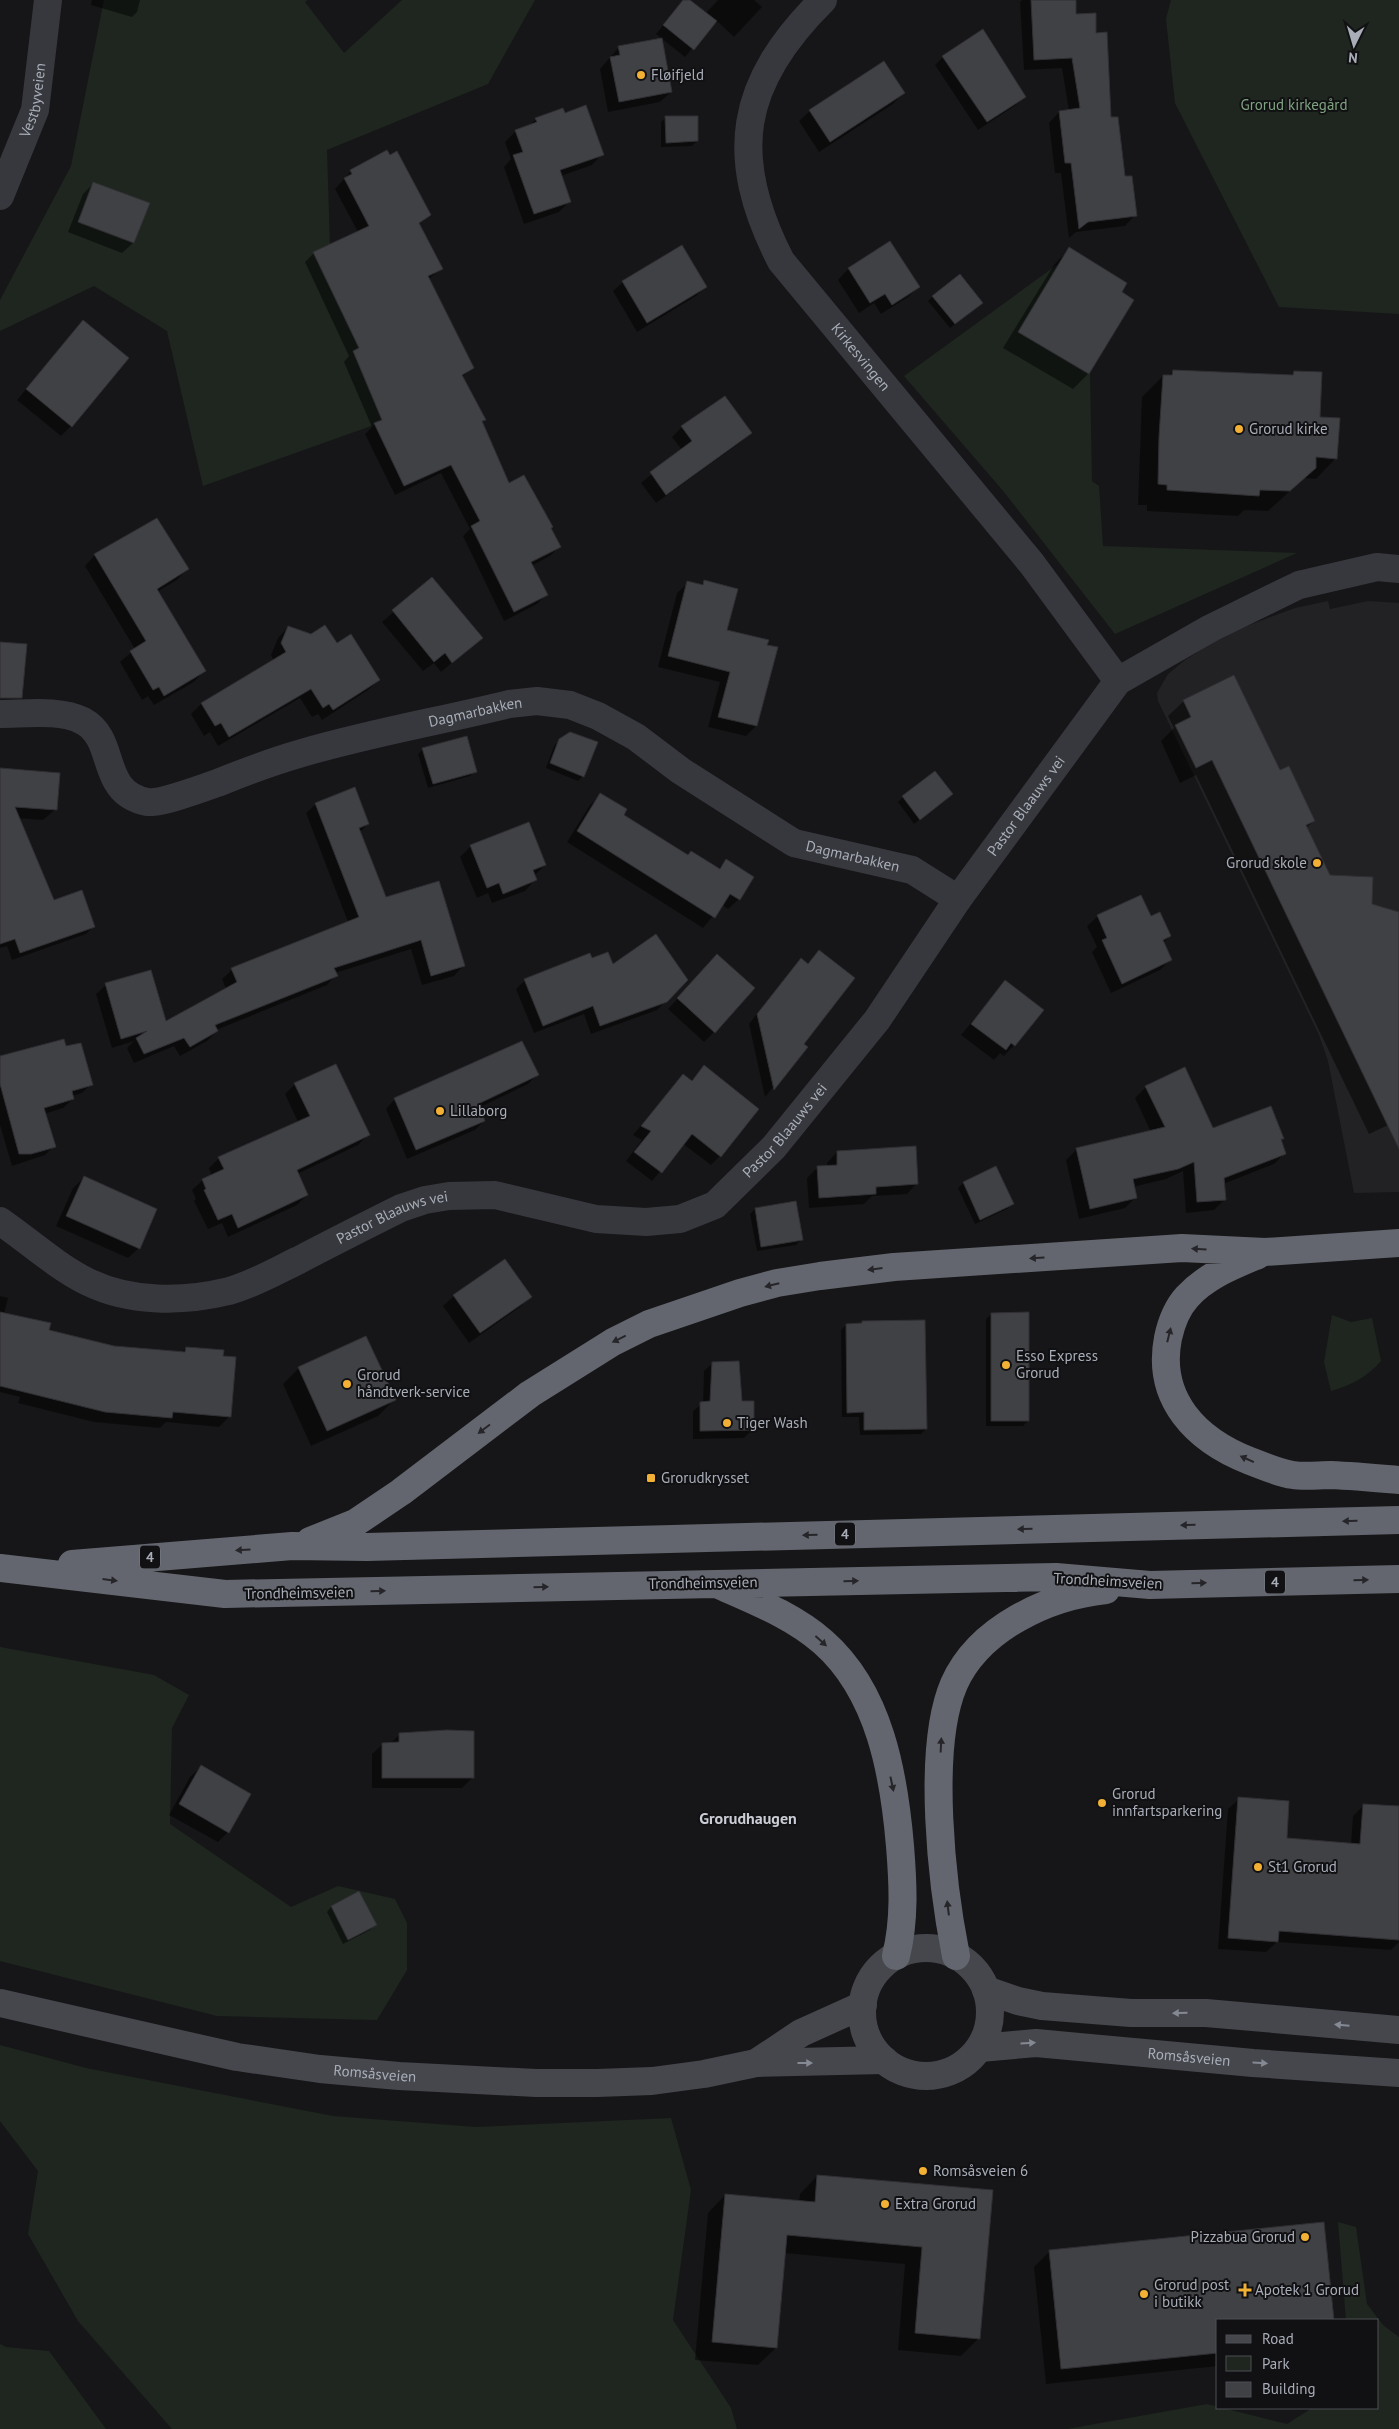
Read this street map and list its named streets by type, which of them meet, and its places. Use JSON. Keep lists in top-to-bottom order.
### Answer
{
  "streets": {
    "highway": ["4", "Trondheimsveien"],
    "street": [
      "Vestbyveien",
      "Kirkesvingen",
      "Dagmarbakken",
      "Pastor Blaauws vei",
      "Romsåsveien"
    ]
  },
  "crossings": [
    ["Kirkesvingen", "Pastor Blaauws vei"],
    ["Dagmarbakken", "Pastor Blaauws vei"]
  ],
  "districts": ["Grorudhaugen"],
  "parks": ["Grorud kirkegård"],
  "places": {
    "other": [
      "Fløifjeld",
      "Grorud kirke",
      "Grorud skole",
      "Lillaborg",
      "Esso Express Grorud",
      "Grorud håndtverk-service",
      "Tiger Wash",
      "Grorud innfartsparkering",
      "St1 Grorud",
      "Romsåsveien 6",
      "Extra Grorud",
      "Pizzabua Grorud",
      "Grorud post i butikk"
    ],
    "transit": ["Grorudkrysset"],
    "health": ["Apotek 1 Grorud"]
  },
  "legend": ["Road", "Park", "Building"],
  "north": "bottom"
}
